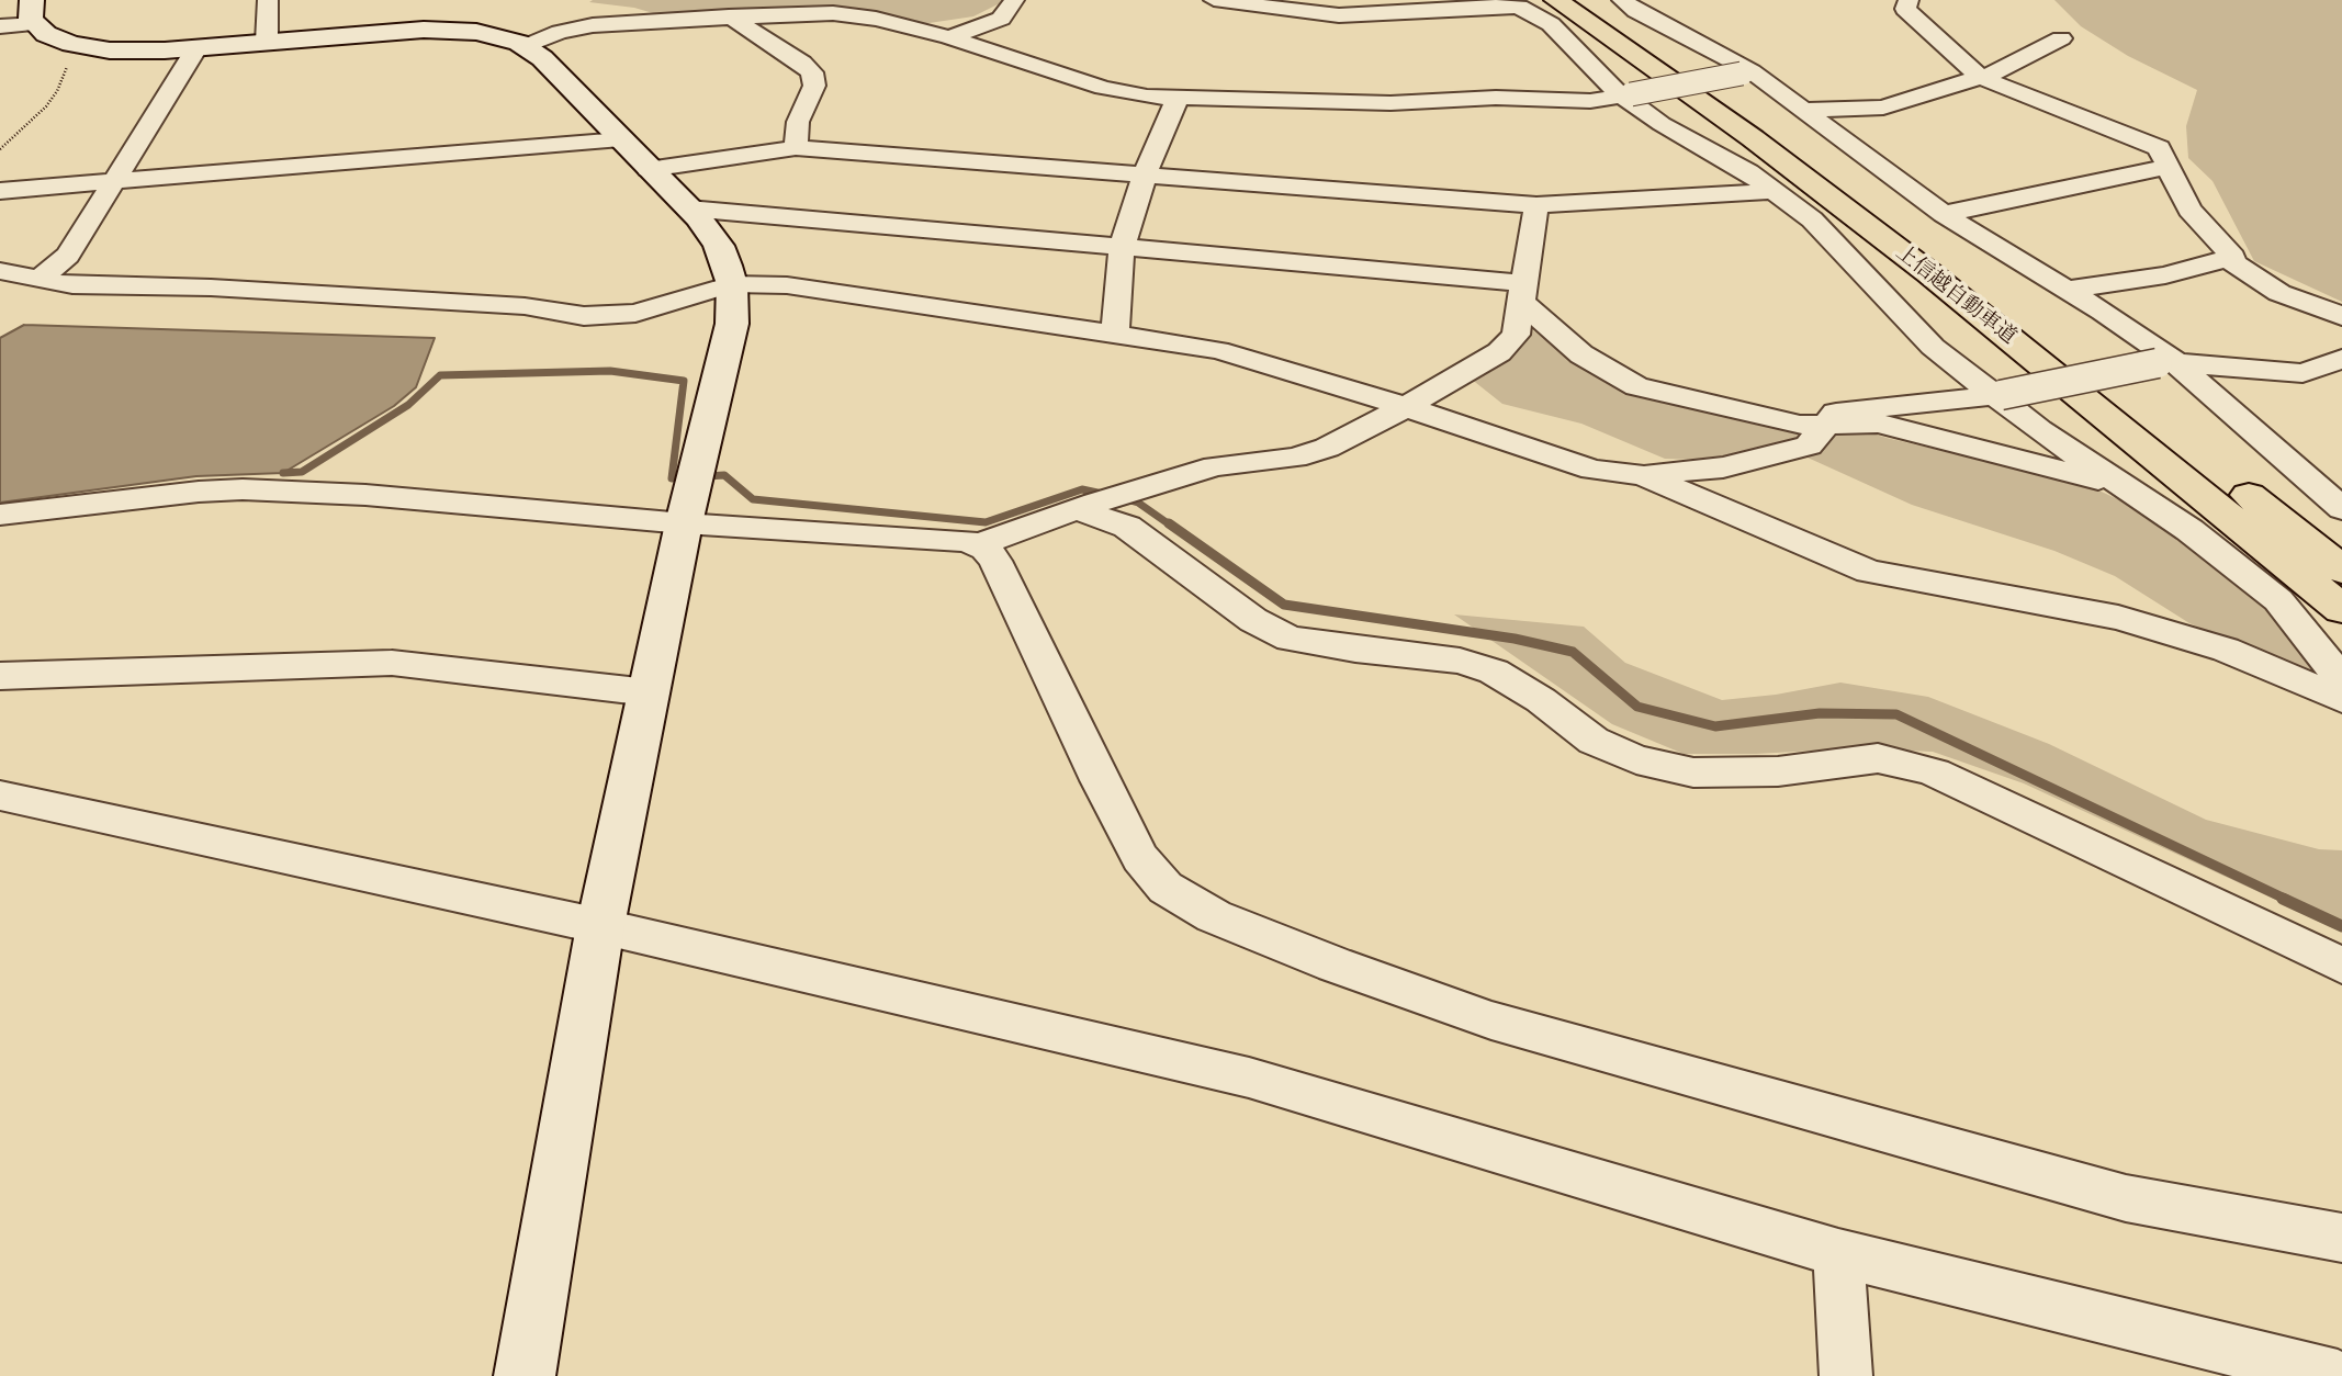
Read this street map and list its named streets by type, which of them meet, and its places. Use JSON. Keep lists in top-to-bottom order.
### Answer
{
  "streets": {
    "highway": ["上信越自動車道"]
  }
}
